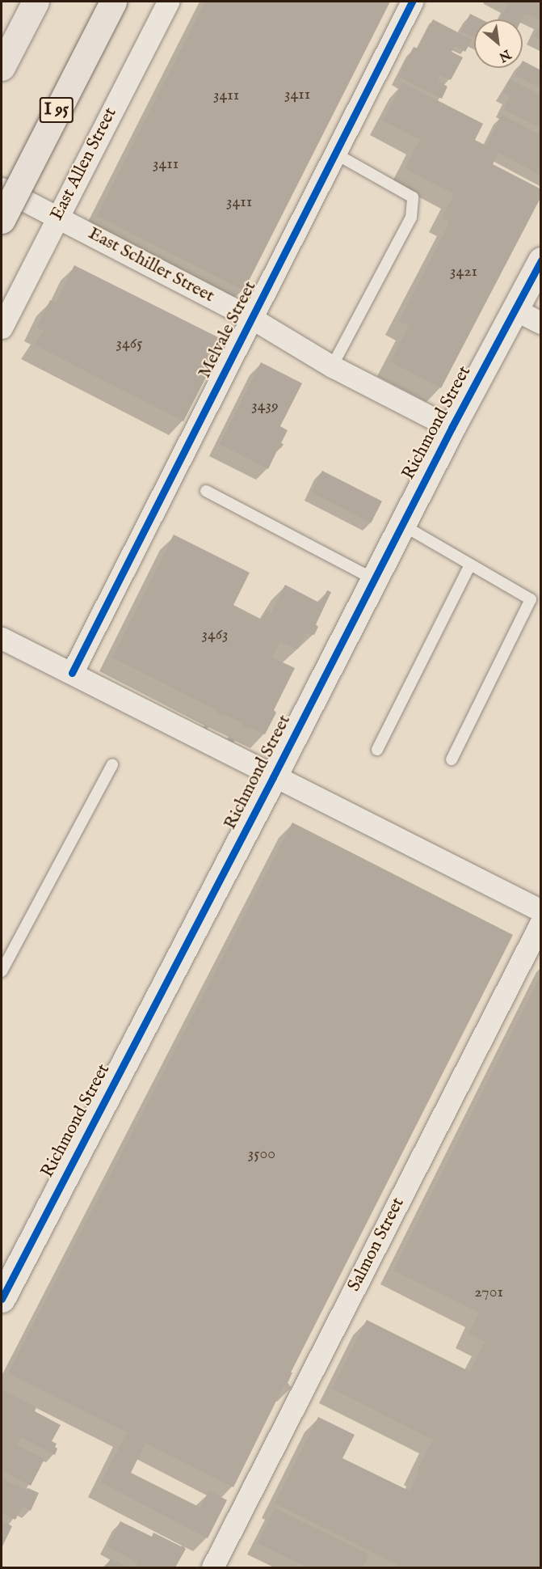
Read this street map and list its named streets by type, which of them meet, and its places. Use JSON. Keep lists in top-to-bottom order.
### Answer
{
  "streets": {
    "highway": ["I 95"],
    "main road": ["Richmond Street"],
    "street": [
      "East Allen Street",
      "East Schiller Street",
      "Melvale Street",
      "Salmon Street"
    ]
  },
  "crossings": [
    ["East Allen Street", "East Schiller Street"],
    ["East Schiller Street", "Melvale Street"],
    ["East Schiller Street", "Richmond Street"]
  ],
  "house_numbers": [
    "3411",
    "3411",
    "3411",
    "3411",
    "3421",
    "3465",
    "3439",
    "3463",
    "3500",
    "2701"
  ],
  "north": "bottom right"
}
